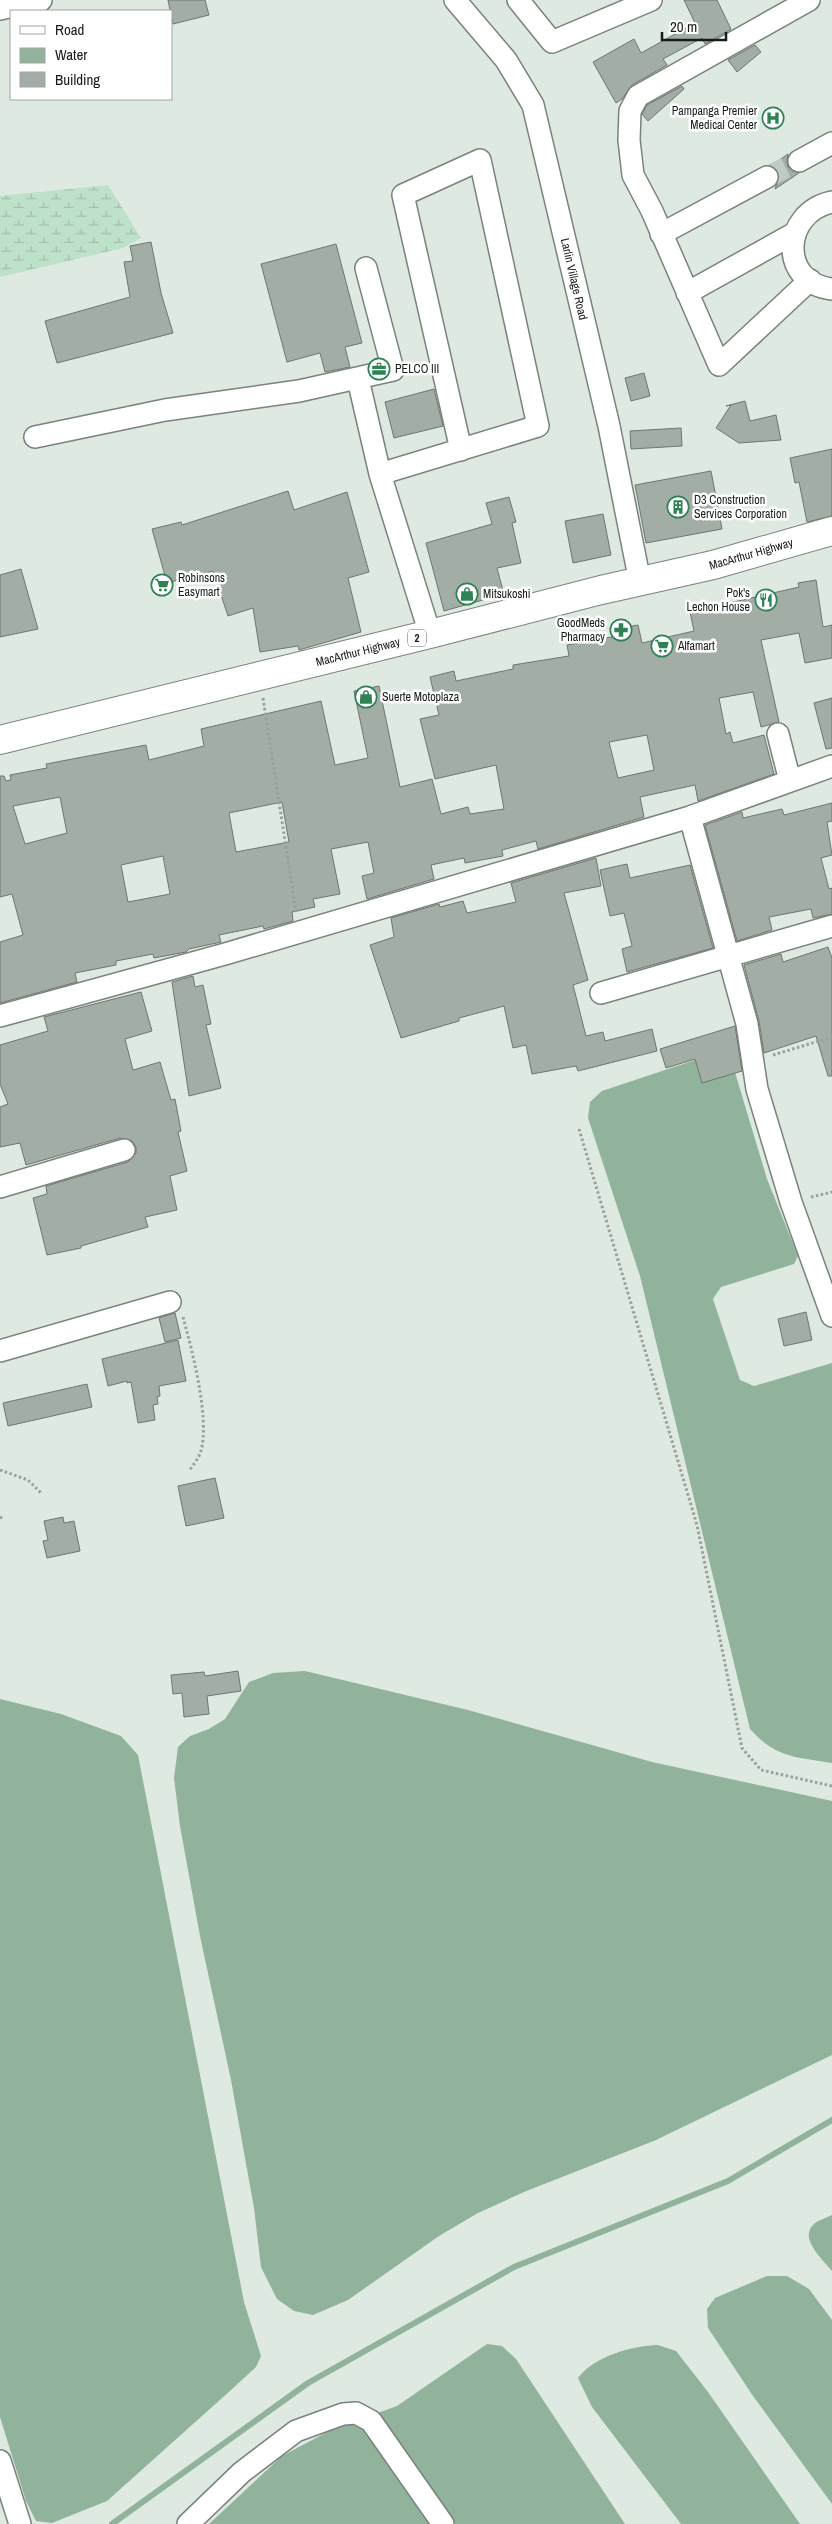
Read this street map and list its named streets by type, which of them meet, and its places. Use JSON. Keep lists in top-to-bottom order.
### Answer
{
  "streets": {
    "highway": ["MacArthur Highway", "2"],
    "street": ["Larlin Village Road"]
  },
  "crossings": [
    ["Larlin Village Road", "MacArthur Highway"]
  ],
  "places": {
    "hospital": ["Pampanga Premier Medical Center"],
    "office": ["PELCO III"],
    "building": ["D3 Construction Services Corporation"],
    "supermarket": ["Robinsons Easymart", "Alfamart"],
    "shop": ["Mitsukoshi", "Suerte Motoplaza"],
    "restaurant": ["Pok's Lechon House"],
    "pharmacy": ["GoodMeds Pharmacy"]
  },
  "legend": ["Road", "Water", "Building"],
  "scale_bar": "20 m"
}
